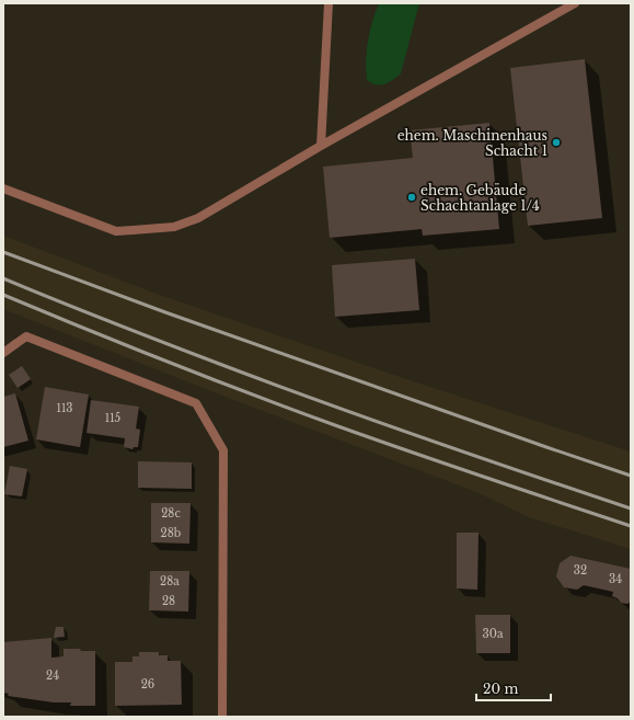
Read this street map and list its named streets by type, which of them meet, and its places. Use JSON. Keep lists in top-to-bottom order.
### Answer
{
  "places": ["ehem. Maschinenhaus Schacht 1", "ehem. Gebäude Schachtanlage 1/4"],
  "house_numbers": [
    "113",
    "115",
    "28c",
    "28b",
    "32",
    "34",
    "28a",
    "28",
    "30a",
    "24",
    "26"
  ],
  "scale_bar": "20 m"
}
